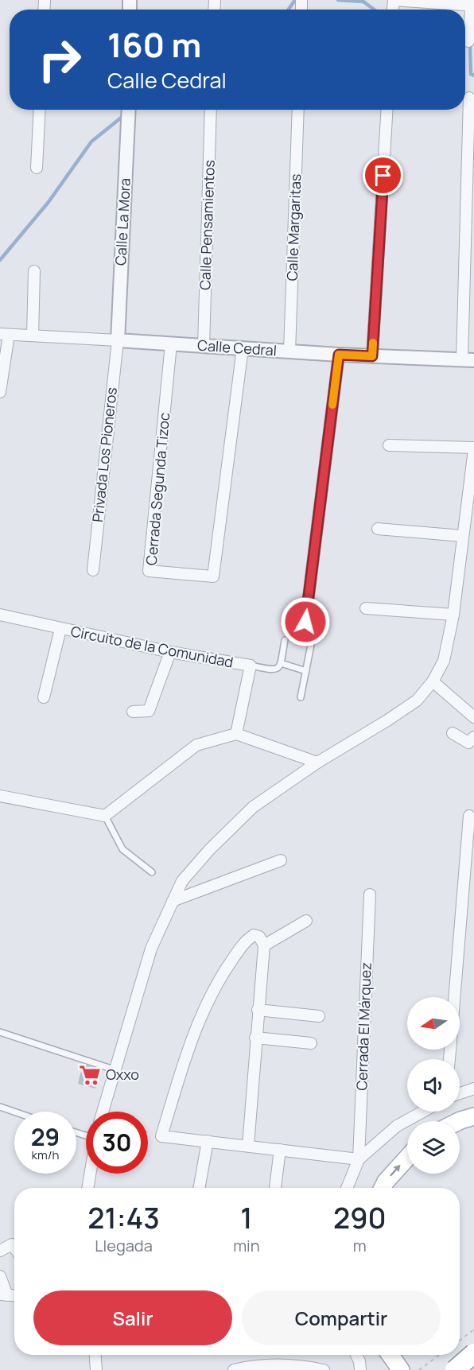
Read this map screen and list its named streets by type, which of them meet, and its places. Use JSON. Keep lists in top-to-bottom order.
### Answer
{
  "streets": {
    "street": [
      "Calle La Mora",
      "Calle Pensamientos",
      "Calle Margaritas",
      "Calle Cedral",
      "Privada Los Pioneros",
      "Cerrada Segunda Tizoc",
      "Circuito de la Comunidad",
      "Cerrada El Márquez"
    ]
  },
  "crossings": [
    ["Calle La Mora", "Calle Cedral"],
    ["Calle La Mora", "Privada Los Pioneros"],
    ["Calle Pensamientos", "Calle Cedral"],
    ["Calle Margaritas", "Calle Cedral"],
    ["Calle Cedral", "Privada Los Pioneros"],
    ["Calle Cedral", "Cerrada Segunda Tizoc"]
  ],
  "places": {
    "supermarket": ["Oxxo"]
  },
  "north": "left",
  "page": {
    "turn": ["160 m", "Calle Cedral"],
    "speed": "29 km/h",
    "limit": "30",
    "eta": [
      "21:43",
      "Llegada",
      "1",
      "min",
      "290",
      "m"
    ],
    "buttons": ["Salir", "Compartir"]
  }
}
